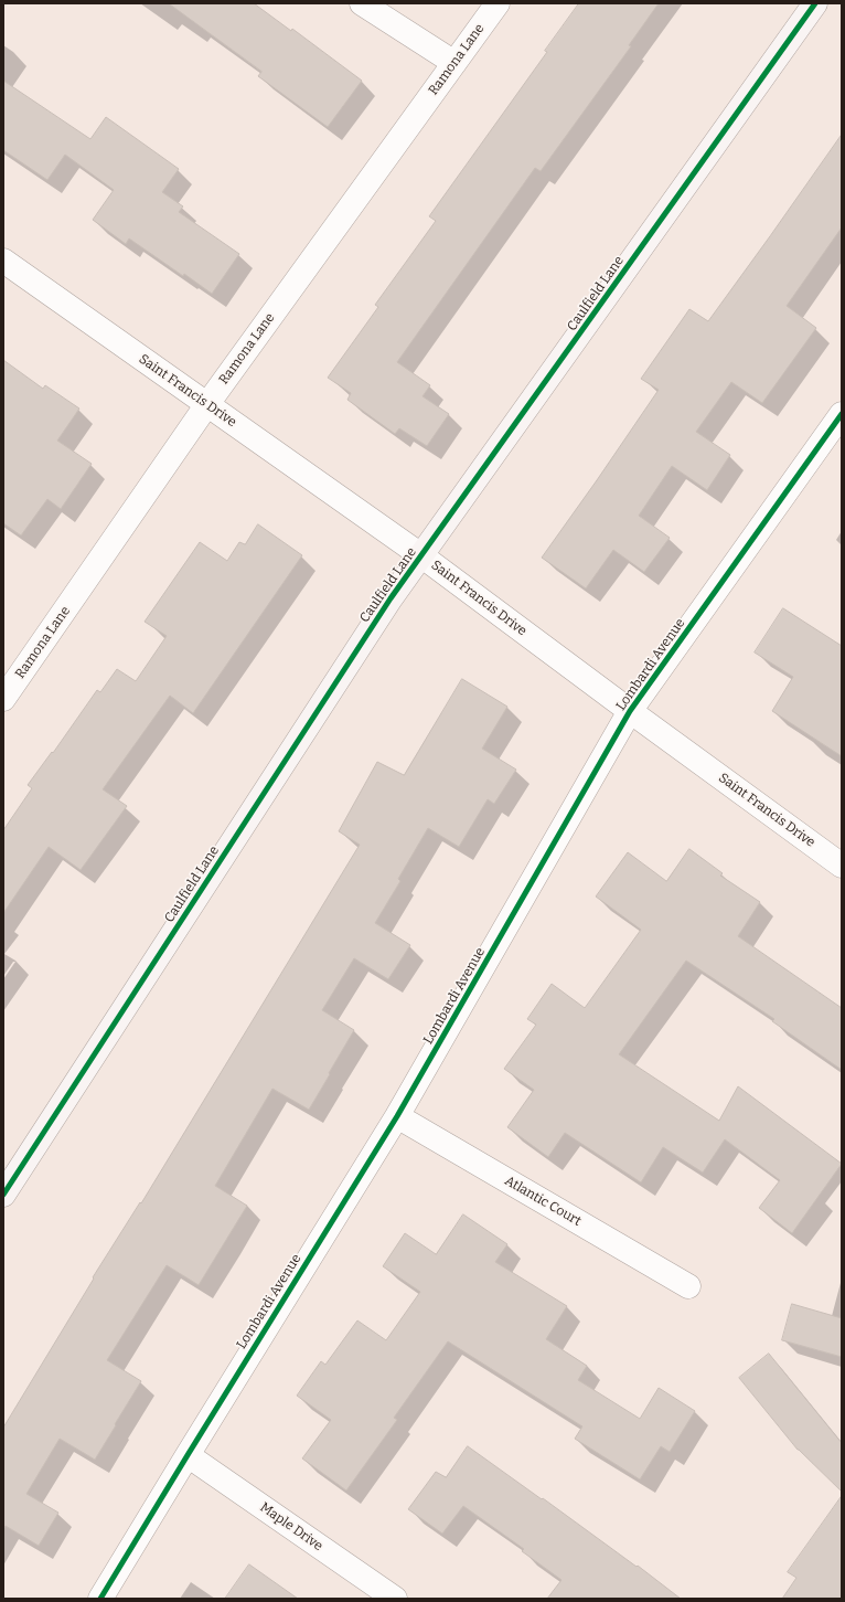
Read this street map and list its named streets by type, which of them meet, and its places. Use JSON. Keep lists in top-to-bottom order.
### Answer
{
  "streets": {
    "main road": ["Caulfield Lane"],
    "street": [
      "Ramona Lane",
      "Saint Francis Drive",
      "Lombardi Avenue",
      "Atlantic Court",
      "Maple Drive"
    ]
  },
  "crossings": [
    ["Ramona Lane", "Saint Francis Drive"],
    ["Caulfield Lane", "Saint Francis Drive"],
    ["Saint Francis Drive", "Lombardi Avenue"],
    ["Lombardi Avenue", "Atlantic Court"],
    ["Lombardi Avenue", "Maple Drive"]
  ]
}
